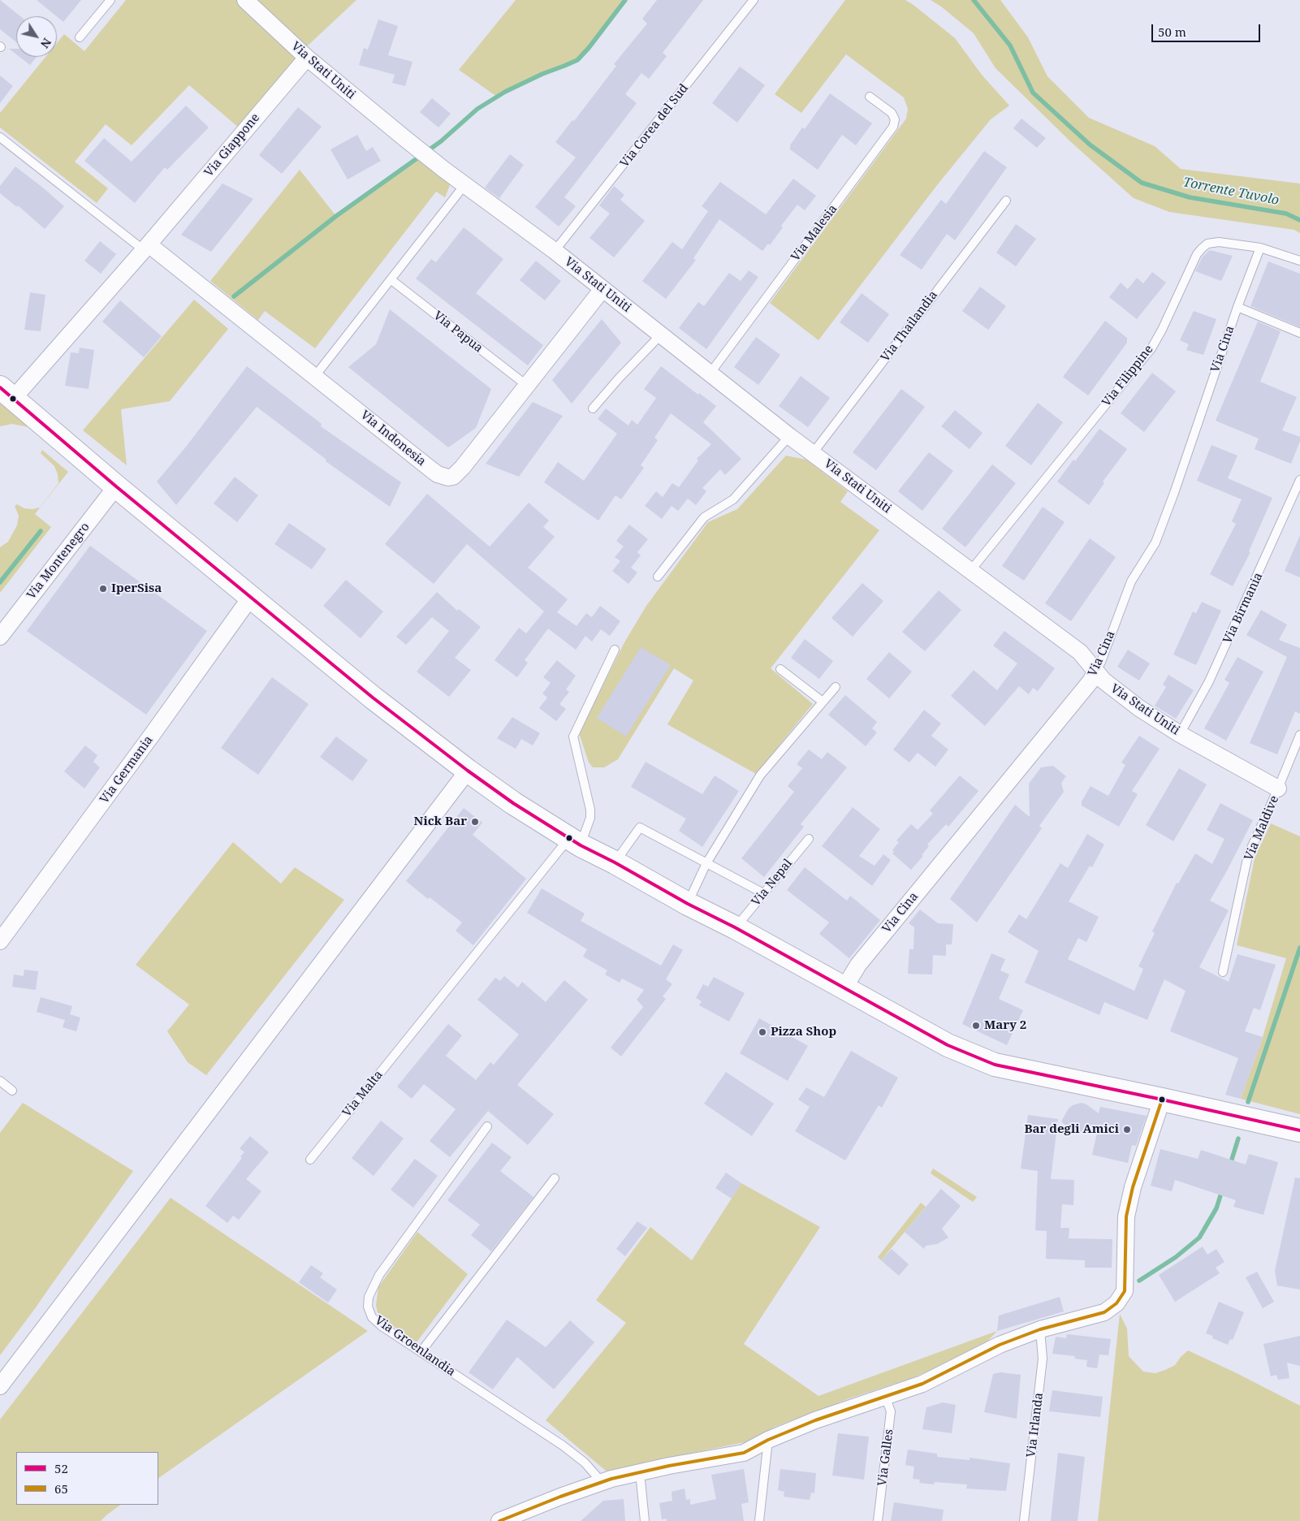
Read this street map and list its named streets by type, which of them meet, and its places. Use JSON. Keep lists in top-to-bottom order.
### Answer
{
  "streets": {
    "street": [
      "Via Stati Uniti",
      "Via Giappone",
      "Via Cina",
      "Via Indonesia",
      "Via Montenegro",
      "Via Germania"
    ],
    "lane": [
      "Via Corea del Sud",
      "Via Malesia",
      "Via Thailandia",
      "Via Papua",
      "Via Filippine",
      "Via Birmania",
      "Via Maldive",
      "Via Nepal",
      "Via Malta",
      "Via Groenlandia",
      "Via Irlanda",
      "Via Galles"
    ]
  },
  "crossings": [
    ["Via Stati Uniti", "Via Corea del Sud"],
    ["Via Stati Uniti", "Via Giappone"],
    ["Via Stati Uniti", "Via Malesia"],
    ["Via Stati Uniti", "Via Thailandia"],
    ["Via Stati Uniti", "Via Cina"],
    ["Via Stati Uniti", "Via Filippine"],
    ["Via Stati Uniti", "Via Indonesia"],
    ["Via Stati Uniti", "Via Birmania"],
    ["Via Stati Uniti", "Via Maldive"],
    ["Via Giappone", "Via Indonesia"],
    ["Via Papua", "Via Indonesia"],
    ["Via Cina", "Via Filippine"]
  ],
  "water": ["Torrente Tuvolo"],
  "places": [
    "IperSisa",
    "Nick Bar",
    "Mary 2",
    "Pizza Shop",
    "Bar degli Amici"
  ],
  "lines": ["transit line 52", "transit line 65"],
  "legend": ["52", "65"],
  "scale_bar": "50 m",
  "north": "bottom right"
}
